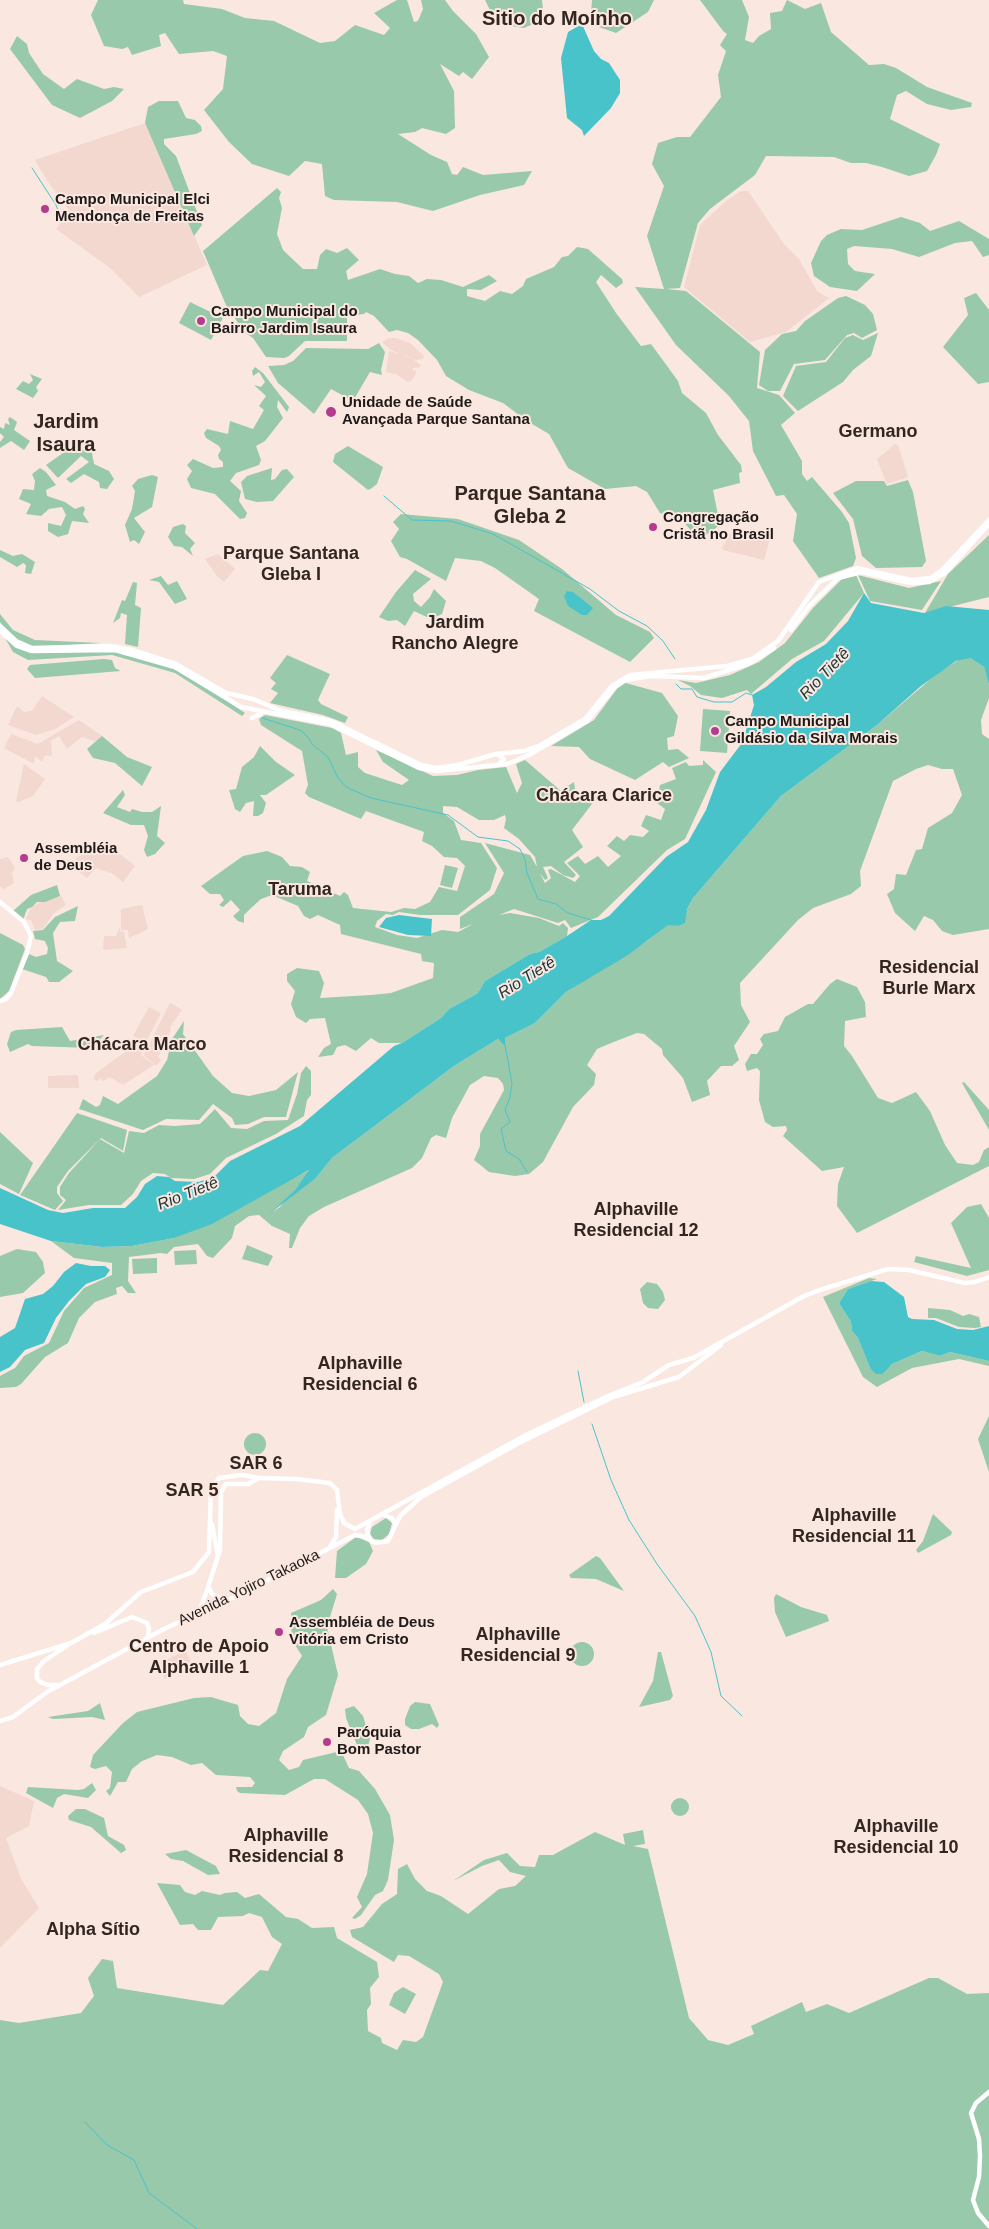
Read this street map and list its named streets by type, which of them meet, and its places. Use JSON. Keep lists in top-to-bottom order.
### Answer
{
  "streets": {
    "main road": ["Avenida Yojiro Takaoka"]
  },
  "districts": [
    "Sitio do Moínho",
    "Jardim Isaura",
    "Germano",
    "Parque Santana Gleba 2",
    "Parque Santana Gleba I",
    "Jardim Rancho Alegre",
    "Chácara Clarice",
    "Taruma",
    "Residencial Burle Marx",
    "Chácara Marco",
    "Alphaville Residencial 12",
    "Alphaville Residencial 6",
    "SAR 6",
    "SAR 5",
    "Alphaville Residencial 11",
    "Alphaville Residencial 9",
    "Centro de Apoio Alphaville 1",
    "Alphaville Residencial 10",
    "Alphaville Residencial 8",
    "Alpha Sítio"
  ],
  "water": ["Rio Tietê"],
  "places": [
    "Campo Municipal Elci Mendonça de Freitas",
    "Campo Municipal do Bairro Jardim Isaura",
    "Unidade de Saúde Avançada Parque Santana",
    "Congregação Cristã no Brasil",
    "Campo Municipal Gildásio da Silva Morais",
    "Assembléia de Deus",
    "Assembléia de Deus Vitória em Cristo",
    "Paróquia Bom Pastor"
  ]
}
